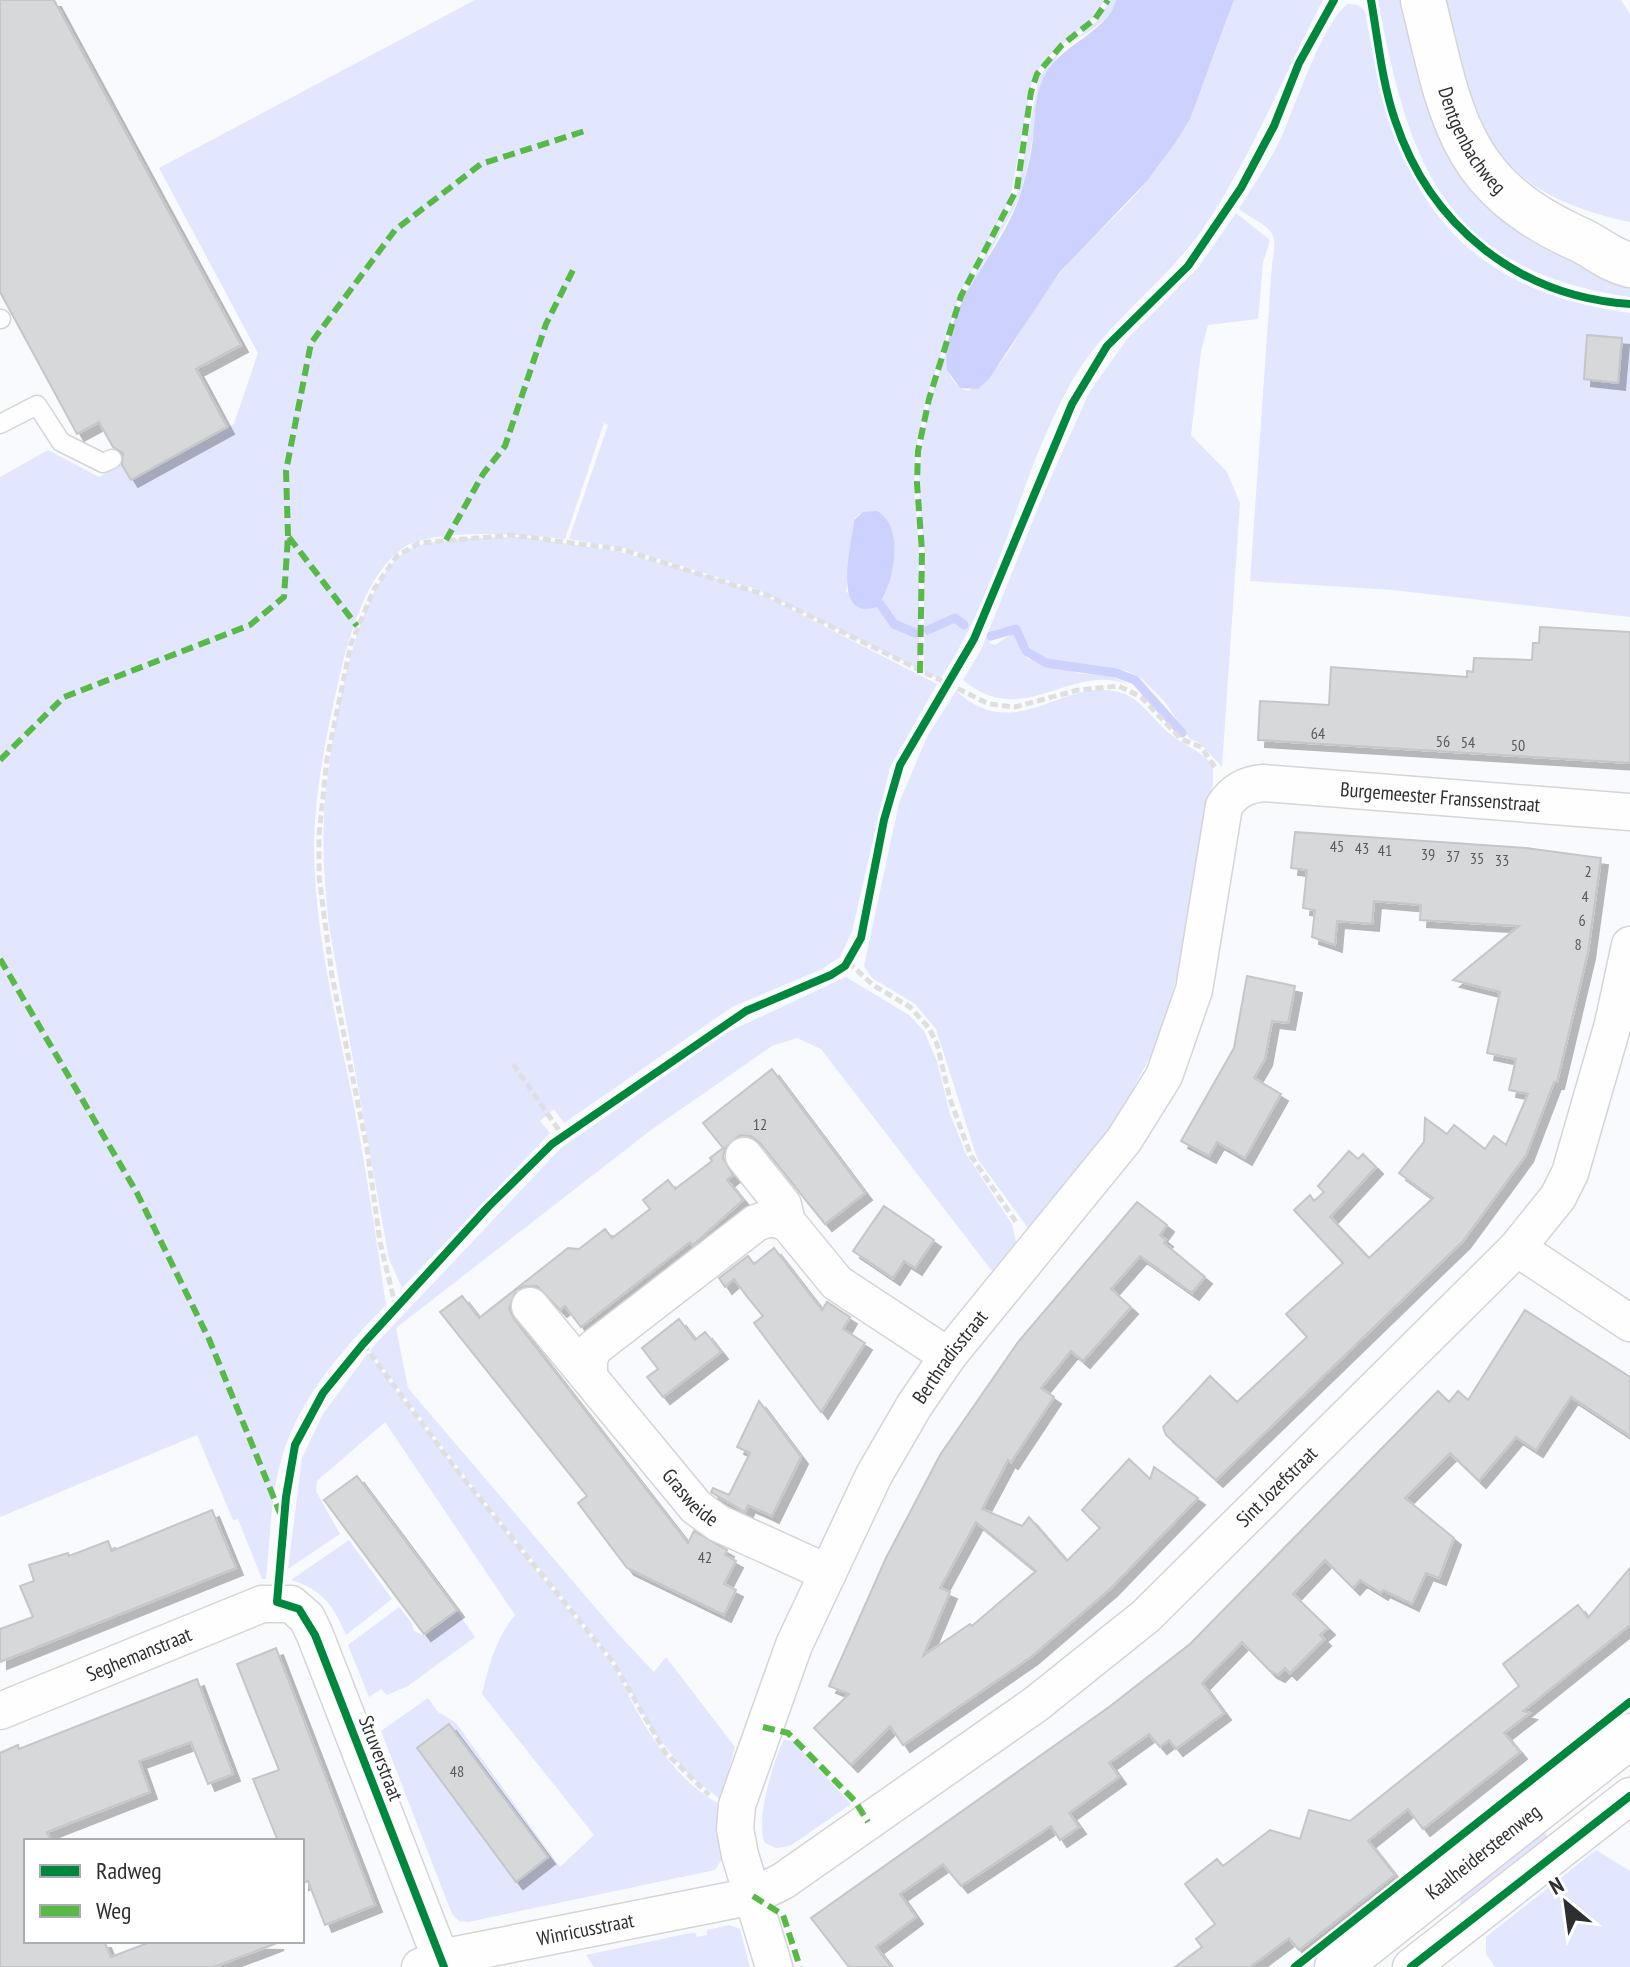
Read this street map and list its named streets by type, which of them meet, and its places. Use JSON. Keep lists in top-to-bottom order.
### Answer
{
  "streets": {
    "street": [
      "Dentgenbachweg",
      "Burgemeester Franssenstraat",
      "Berthradisstraat",
      "Sint Jozefstraat",
      "Grasweide",
      "Seghemanstraat",
      "Struverstraat",
      "Kaalheidersteenweg",
      "Winricusstraat"
    ]
  },
  "crossings": [
    ["Burgemeester Franssenstraat", "Berthradisstraat"],
    ["Berthradisstraat", "Sint Jozefstraat"],
    ["Berthradisstraat", "Grasweide"],
    ["Berthradisstraat", "Winricusstraat"],
    ["Sint Jozefstraat", "Winricusstraat"],
    ["Seghemanstraat", "Struverstraat"],
    ["Struverstraat", "Winricusstraat"]
  ],
  "house_numbers": [
    "64",
    "56",
    "54",
    "50",
    "45",
    "43",
    "41",
    "39",
    "37",
    "35",
    "33",
    "2",
    "4",
    "6",
    "8",
    "12",
    "42",
    "48"
  ],
  "legend": ["Radweg", "Weg"],
  "north": "top left"
}
